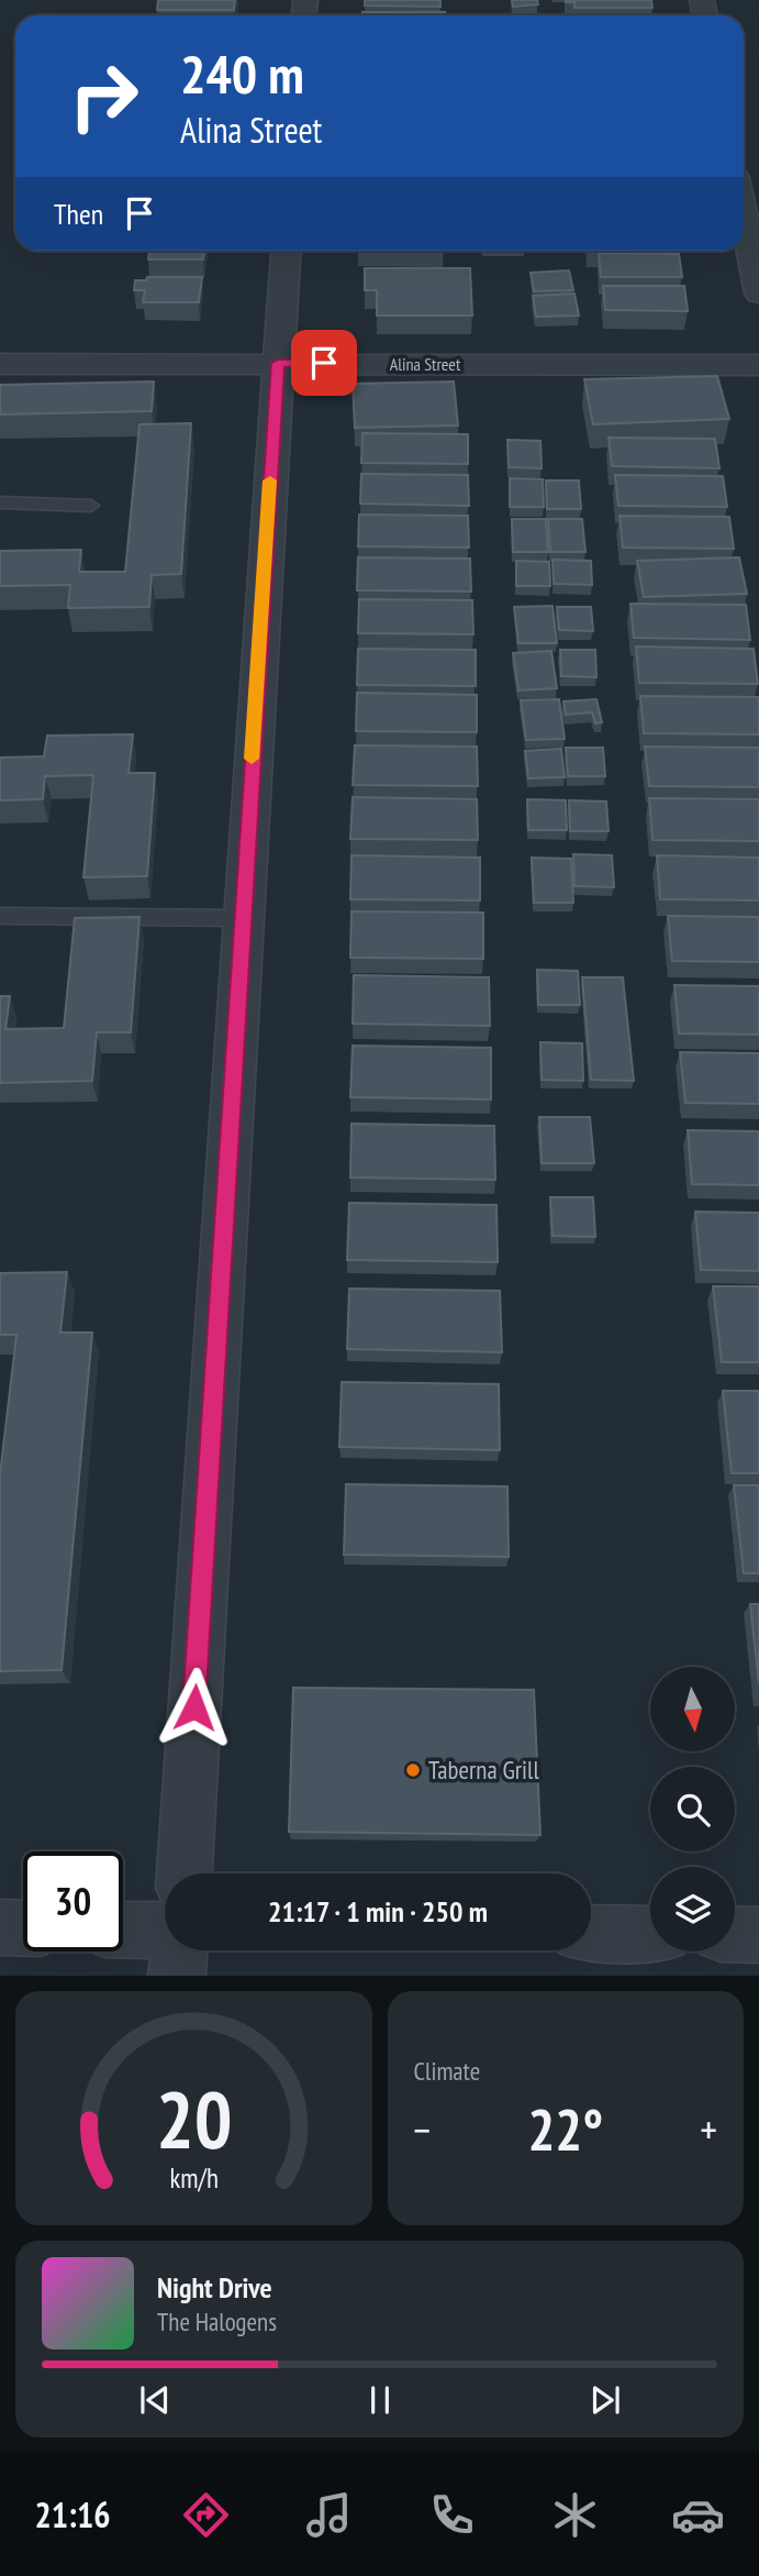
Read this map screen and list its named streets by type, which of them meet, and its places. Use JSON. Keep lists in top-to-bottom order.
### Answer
{
  "streets": {
    "street": ["Alina Street"]
  },
  "places": ["Taberna Grill"],
  "north": "bottom",
  "page": {
    "turn": ["240 m", "Alina Street"],
    "then": "Then",
    "limit": "30",
    "trip": "21:17 · 1 min · 250 m",
    "tile": "Climate",
    "heat": ["−", "22°", "+"],
    "song": ["Night Drive", "The Halogens"],
    "tabs": "21:16",
    "gauge": ["20", "km/h"]
  }
}
